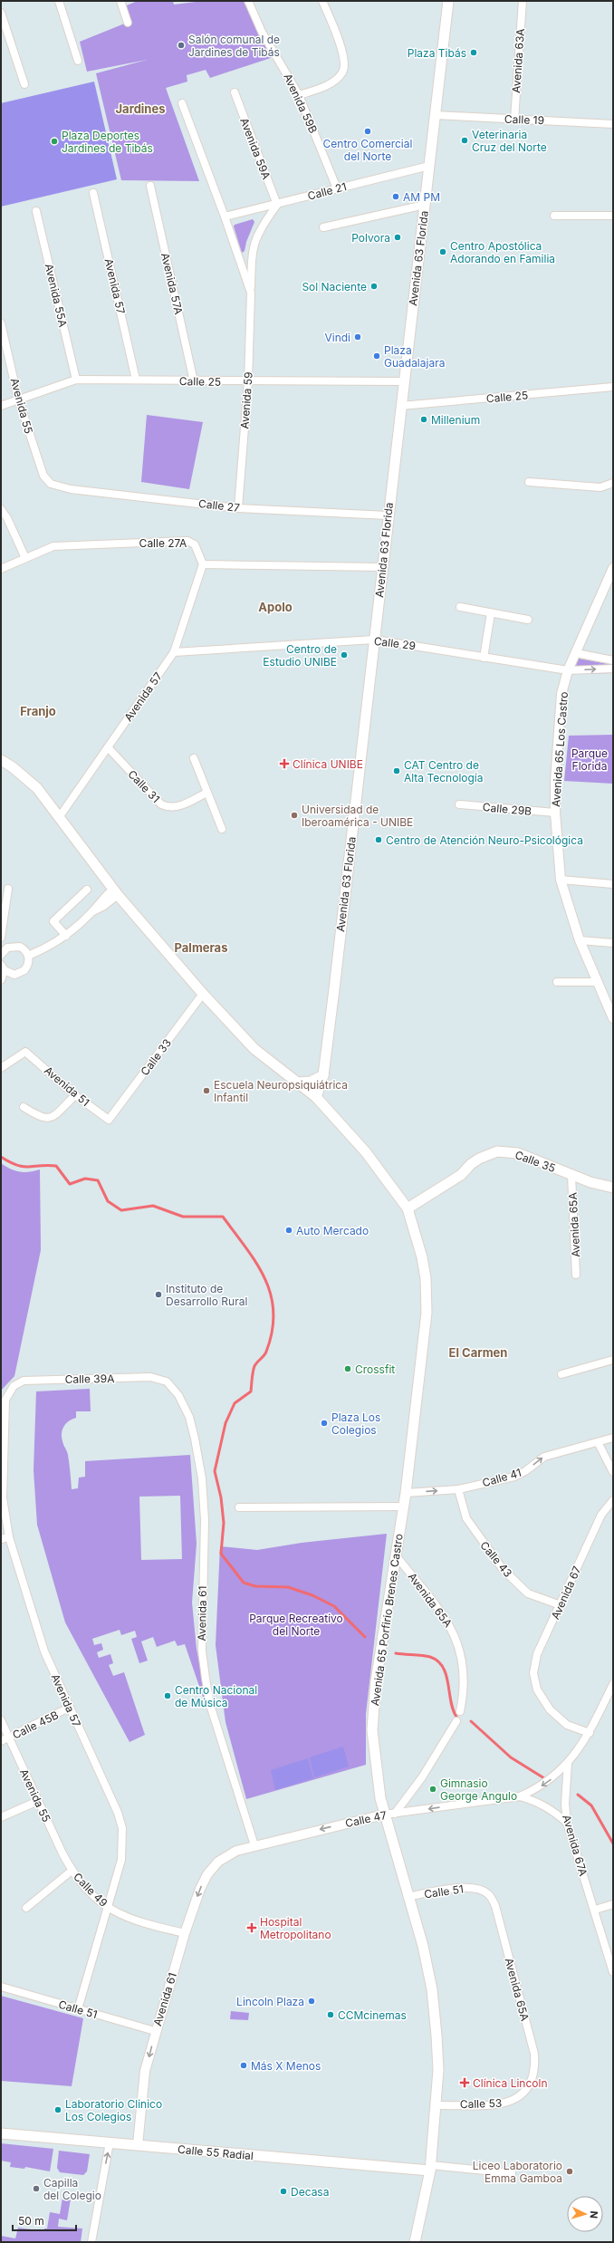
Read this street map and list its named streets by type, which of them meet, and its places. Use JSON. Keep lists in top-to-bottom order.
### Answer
{
  "streets": {
    "main road": [
      "Avenida 63 Florida",
      "Calle 35",
      "Avenida 65 Porfirio Brenes Castro",
      "Calle 55 Radial"
    ],
    "street": [
      "Avenida 63A",
      "Avenida 59B",
      "Calle 19",
      "Avenida 59A",
      "Calle 21",
      "Avenida 57A",
      "Avenida 57",
      "Avenida 55A",
      "Calle 25",
      "Avenida 59",
      "Avenida 55",
      "Calle 27",
      "Calle 27A",
      "Calle 29",
      "Avenida 65 Los Castro",
      "Calle 31",
      "Calle 29B",
      "Calle 33",
      "Avenida 51",
      "Avenida 65A",
      "Calle 39A",
      "Calle 41",
      "Calle 43",
      "Avenida 67",
      "Avenida 61",
      "Calle 45B",
      "Calle 47",
      "Avenida 67A",
      "Calle 49",
      "Calle 51",
      "Calle 53"
    ]
  },
  "crossings": [
    ["Avenida 63A", "Calle 19"],
    ["Avenida 59B", "Calle 21"],
    ["Calle 19", "Avenida 63 Florida"],
    ["Avenida 59A", "Calle 21"],
    ["Avenida 59A", "Avenida 59"],
    ["Calle 21", "Avenida 63 Florida"],
    ["Calle 21", "Avenida 59"],
    ["Avenida 63 Florida", "Calle 25"],
    ["Avenida 63 Florida", "Calle 27"],
    ["Avenida 63 Florida", "Calle 29"],
    ["Avenida 57A", "Calle 25"],
    ["Avenida 57", "Calle 25"],
    ["Avenida 57", "Calle 27A"],
    ["Avenida 57", "Calle 29"],
    ["Avenida 57", "Calle 31"],
    ["Avenida 57", "Calle 39A"],
    ["Avenida 57", "Calle 45B"],
    ["Avenida 57", "Calle 49"],
    ["Avenida 57", "Calle 51"],
    ["Avenida 55A", "Calle 25"],
    ["Calle 25", "Avenida 59"],
    ["Calle 25", "Avenida 55"],
    ["Avenida 59", "Calle 27"],
    ["Avenida 55", "Calle 27"],
    ["Avenida 55", "Calle 45B"],
    ["Avenida 55", "Calle 49"],
    ["Calle 29", "Avenida 65 Los Castro"],
    ["Avenida 65 Los Castro", "Calle 29B"],
    ["Calle 33", "Avenida 51"],
    ["Calle 35", "Avenida 65A"],
    ["Calle 35", "Avenida 65 Porfirio Brenes Castro"],
    ["Avenida 65A", "Avenida 65 Porfirio Brenes Castro"],
    ["Avenida 65A", "Calle 51"],
    ["Avenida 65A", "Calle 53"],
    ["Calle 39A", "Avenida 61"],
    ["Calle 41", "Calle 43"],
    ["Calle 41", "Avenida 65 Porfirio Brenes Castro"],
    ["Calle 43", "Avenida 67"],
    ["Avenida 61", "Calle 47"],
    ["Avenida 61", "Calle 49"],
    ["Avenida 61", "Calle 51"],
    ["Avenida 61", "Calle 55 Radial"],
    ["Avenida 65 Porfirio Brenes Castro", "Calle 47"],
    ["Avenida 65 Porfirio Brenes Castro", "Calle 51"],
    ["Avenida 65 Porfirio Brenes Castro", "Calle 53"],
    ["Avenida 65 Porfirio Brenes Castro", "Calle 55 Radial"],
    ["Calle 47", "Avenida 67A"]
  ],
  "one_way": ["Calle 41", "Calle 47"],
  "districts": [
    "Jardines",
    "Apolo",
    "Franjo",
    "Palmeras",
    "El Carmen"
  ],
  "parks": ["Parque Florida", "Parque Recreativo del Norte"],
  "places": {
    "other": [
      "Salón comunal de Jardines de Tibás",
      "Plaza Tibás",
      "Centro Comercial del Norte",
      "Veterinaria Cruz del Norte",
      "Plaza Deportes Jardines de Tibás",
      "AM PM",
      "Polvora",
      "Centro Apostólica Adorando en Familia",
      "Sol Naciente",
      "Vindi",
      "Plaza Guadalajara",
      "Millenium",
      "Centro de Estudio UNIBE",
      "CAT Centro de Alta Tecnología",
      "Universidad de Iberoamérica - UNIBE",
      "Centro de Atención Neuro-Psicológica",
      "Escuela Neuropsiquiátrica Infantil",
      "Auto Mercado",
      "Instituto de Desarrollo Rural",
      "Crossfit",
      "Plaza Los Colegios",
      "Centro Nacional de Música",
      "Gimnasio George Angulo",
      "Lincoln Plaza",
      "CCMcinemas",
      "Más X Menos",
      "Laboratorio Clinico Los Colegios",
      "Liceo Laboratorio Emma Gamboa",
      "Capilla del Colegio",
      "Decasa"
    ],
    "health": ["Clínica UNIBE", "Hospital Metropolitano", "Clínica Lincoln"]
  },
  "scale_bar": "50 m",
  "north": "right"
}
